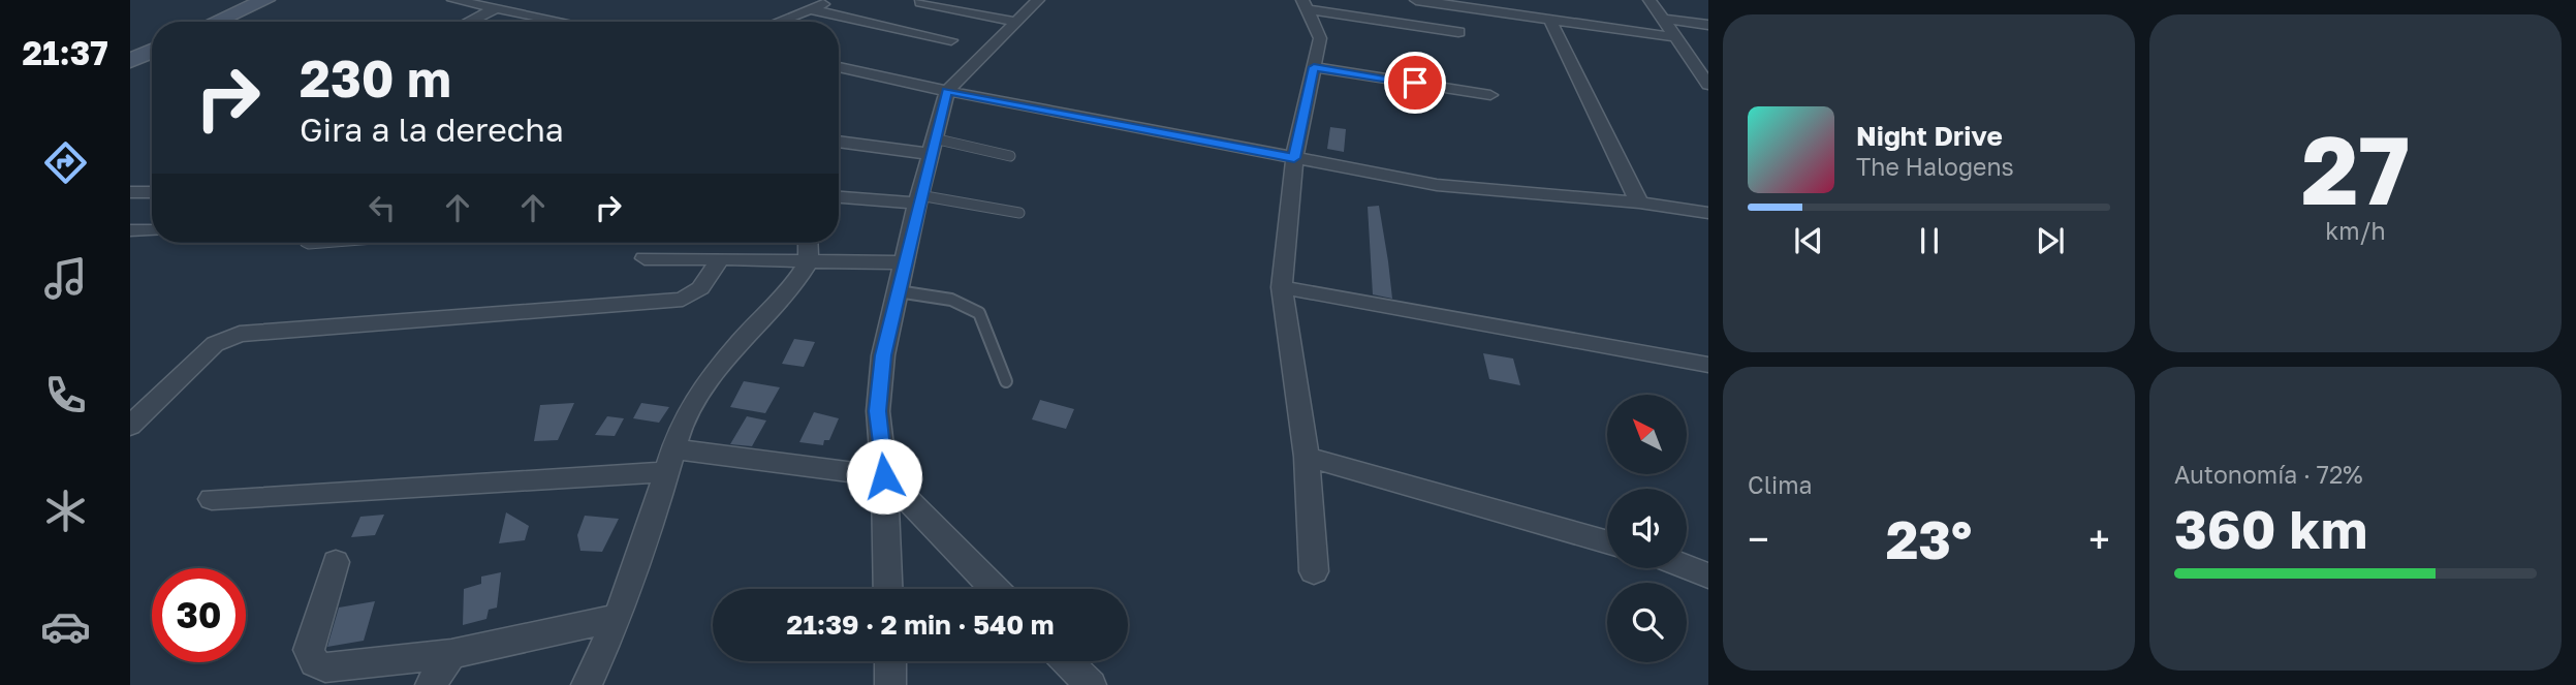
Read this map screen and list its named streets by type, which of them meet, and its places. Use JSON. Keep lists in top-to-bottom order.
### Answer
{
  "north": "top left",
  "page": {
    "tabs": "21:37",
    "tile": [
      ["27", "km/h"],
      "Clima",
      ["Autonomía · 72%", "360 km"]
    ],
    "turn": ["230 m", "Gira a la derecha"],
    "song": ["Night Drive", "The Halogens"],
    "heat": ["−", "23°", "+"],
    "limit": "30",
    "trip": "21:39 · 2 min · 540 m"
  }
}
